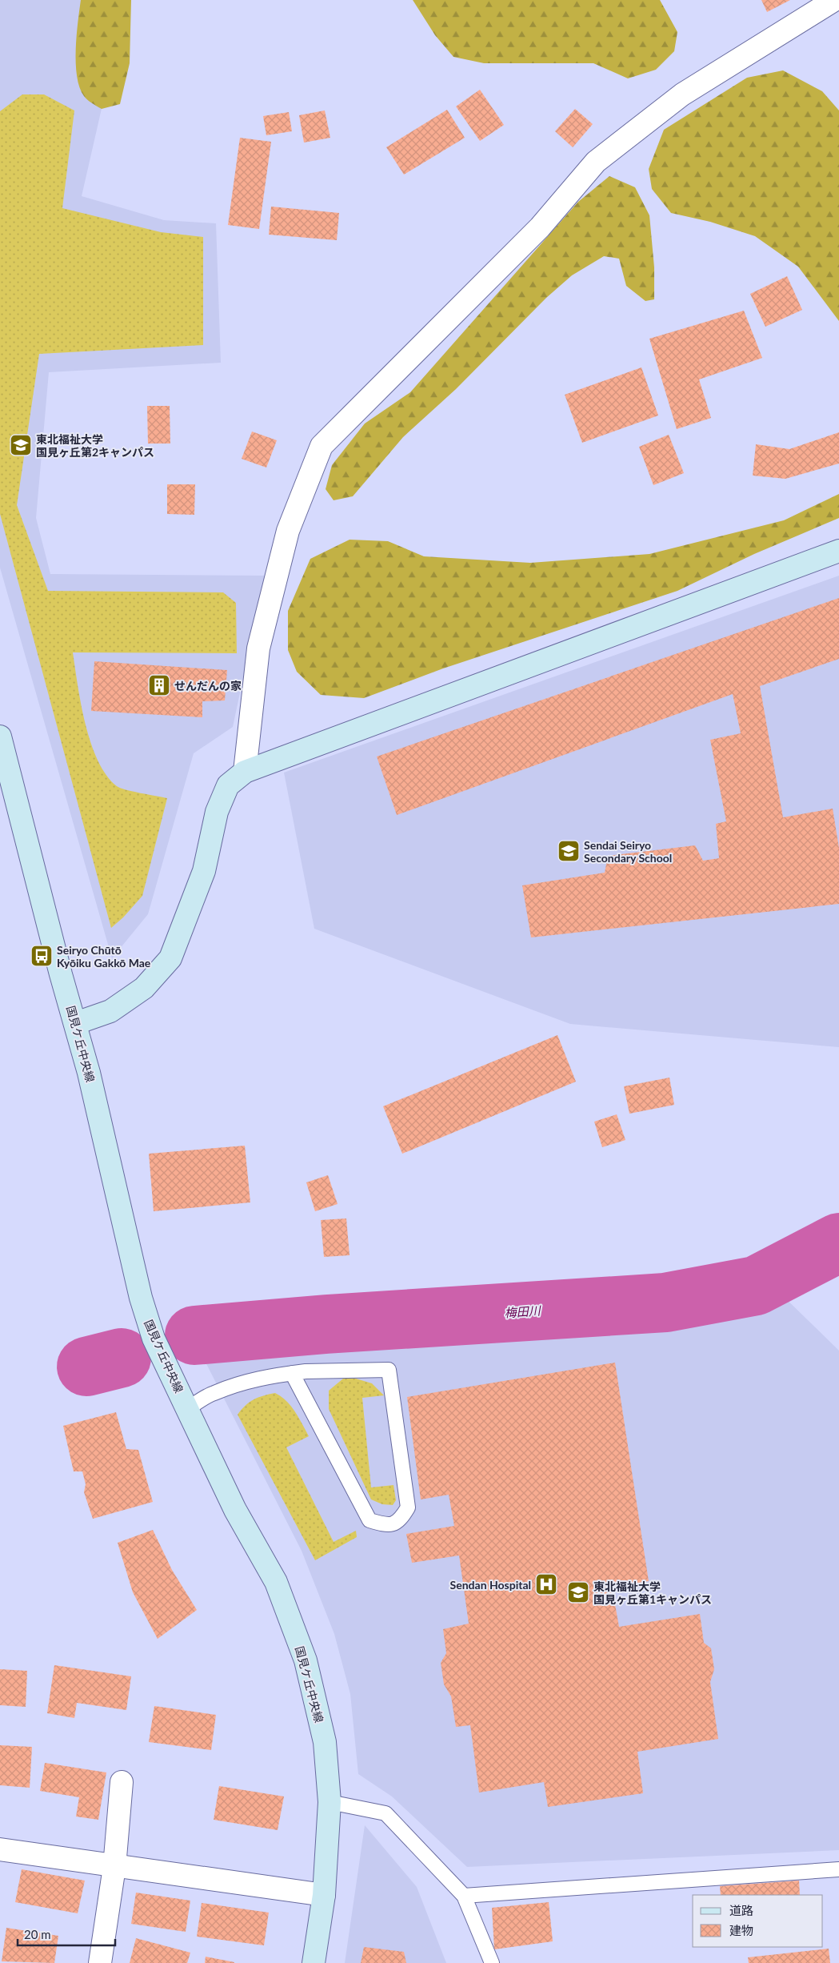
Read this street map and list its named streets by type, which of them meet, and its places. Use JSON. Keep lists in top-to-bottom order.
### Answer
{
  "streets": {
    "street": ["国見ケ丘中央線"]
  },
  "water": ["梅田川"],
  "places": {
    "school or university": ["東北福祉大学 国見ヶ丘第2キャンパス", "Sendai Seiryo Secondary School", "東北福祉大学 国見ヶ丘第1キャンパス"],
    "building": ["せんだんの家"],
    "bus stop": ["Seiryo Chūtō Kyōiku Gakkō Mae"],
    "hospital": ["Sendan Hospital"]
  },
  "legend": ["道路", "建物"],
  "scale_bar": "20 m"
}
